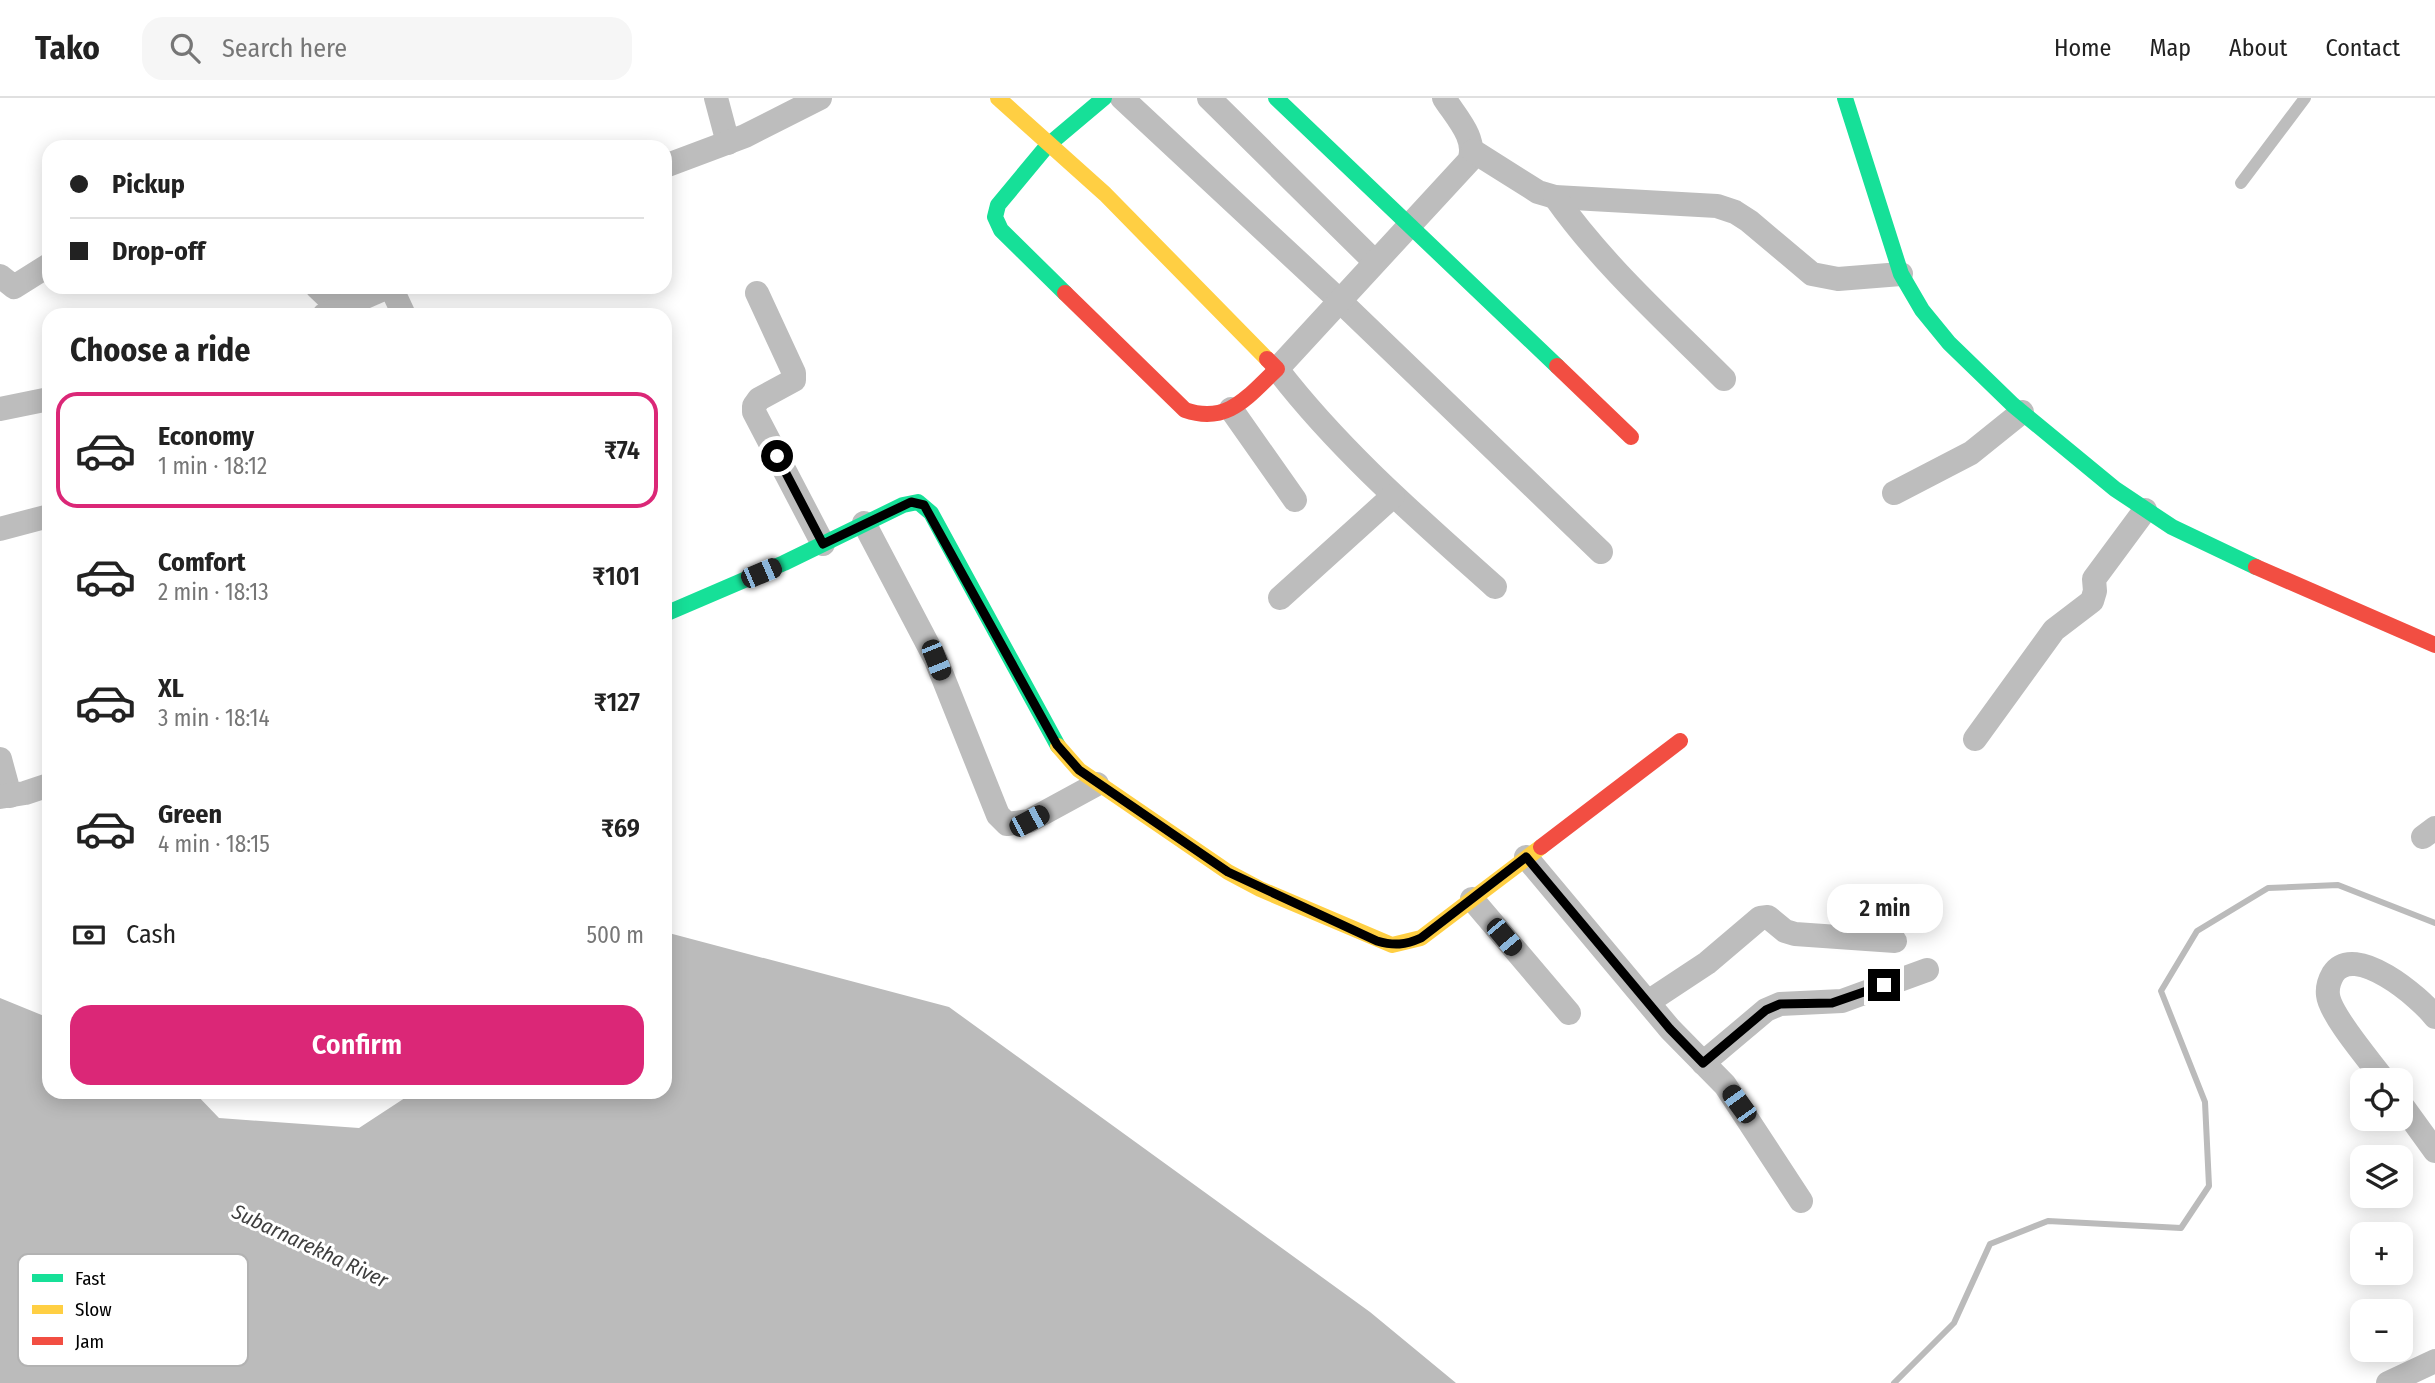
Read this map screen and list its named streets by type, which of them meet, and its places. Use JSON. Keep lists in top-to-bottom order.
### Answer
{
  "water": ["Subarnarekha River"],
  "legend": ["Fast", "Slow", "Jam"],
  "page": {
    "header": "Tako",
    "search": "Search here",
    "nav": [
      "Home",
      "Map",
      "About",
      "Contact"
    ],
    "banner": ["Pickup", "Drop-off"],
    "heading": "Choose a ride",
    "list": [
      {
        "name": "Economy",
        "note": "1 min · 18:12",
        "value": "₹74"
      },
      {
        "name": "Comfort",
        "note": "2 min · 18:13",
        "value": "₹101"
      },
      {
        "name": "XL",
        "note": "3 min · 18:14",
        "value": "₹127"
      },
      {
        "name": "Green",
        "note": "4 min · 18:15",
        "value": "₹69"
      }
    ],
    "bubble": "2 min",
    "pay": ["Cash", "500 m"],
    "buttons": "Confirm",
    "map_buttons": ["+", "−"]
  }
}
